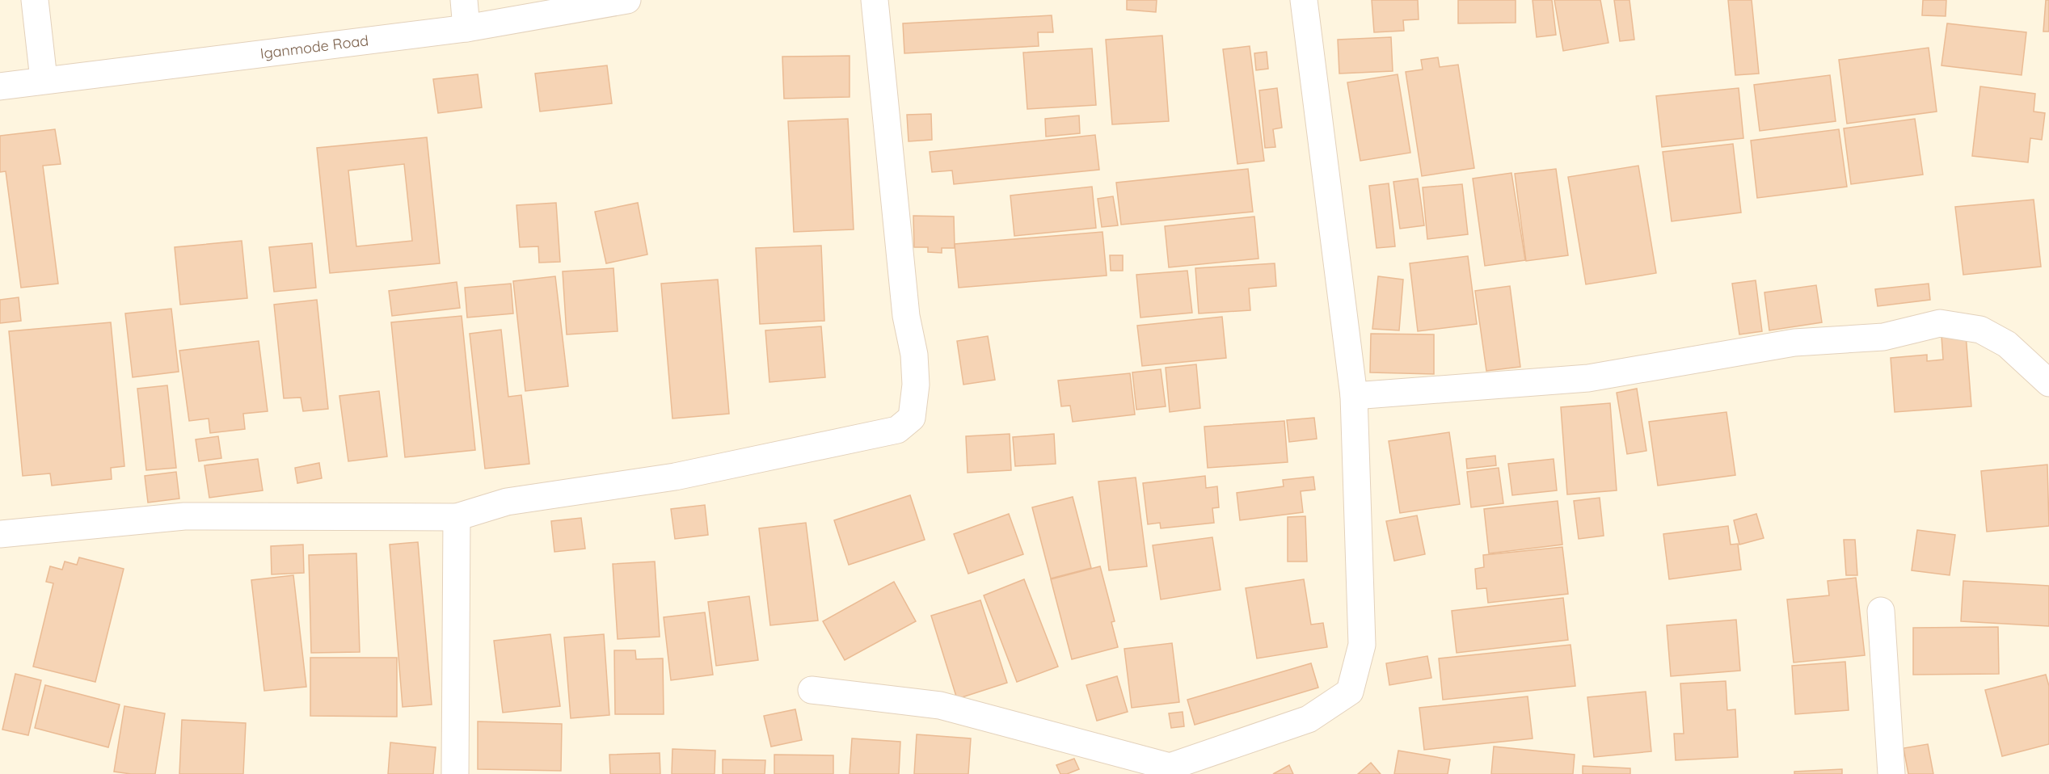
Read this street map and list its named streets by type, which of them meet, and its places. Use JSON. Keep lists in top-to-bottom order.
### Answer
{
  "streets": {
    "street": ["Iganmode Road"]
  }
}
